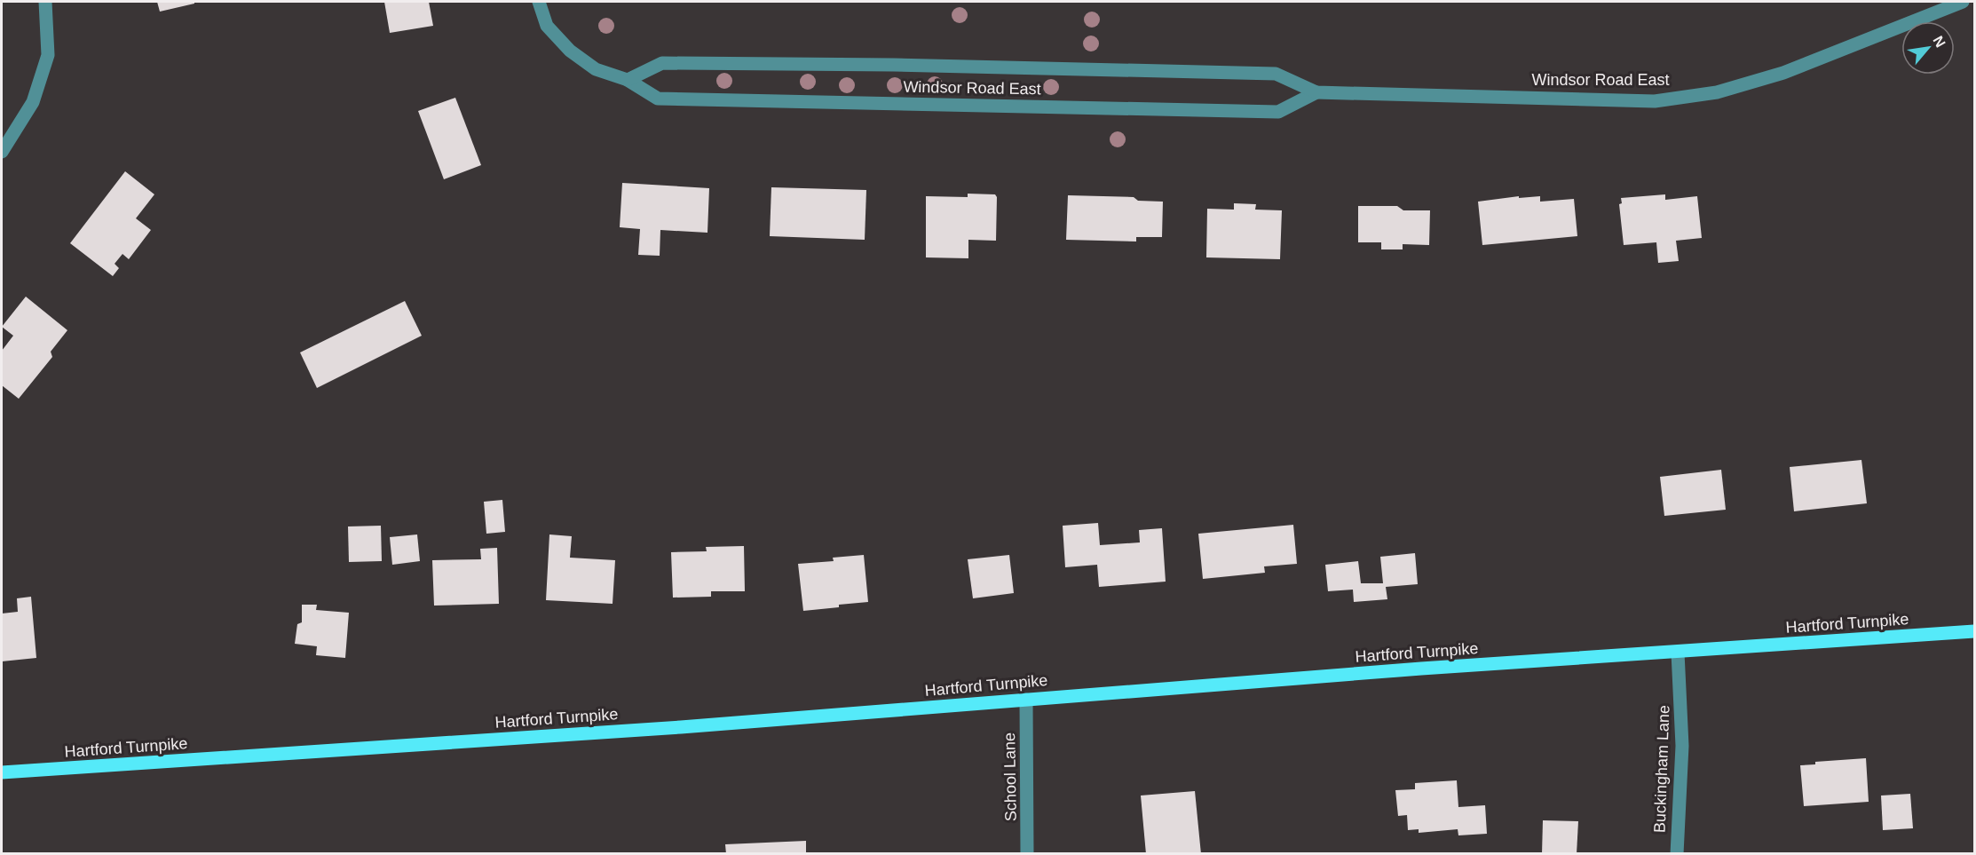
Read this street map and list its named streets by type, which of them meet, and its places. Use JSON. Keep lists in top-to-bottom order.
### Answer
{
  "streets": {
    "main road": ["Hartford Turnpike"],
    "street": ["Windsor Road East", "Buckingham Lane", "School Lane"]
  },
  "crossings": [
    ["Hartford Turnpike", "Buckingham Lane"],
    ["Hartford Turnpike", "School Lane"]
  ],
  "north": "top right"
}
